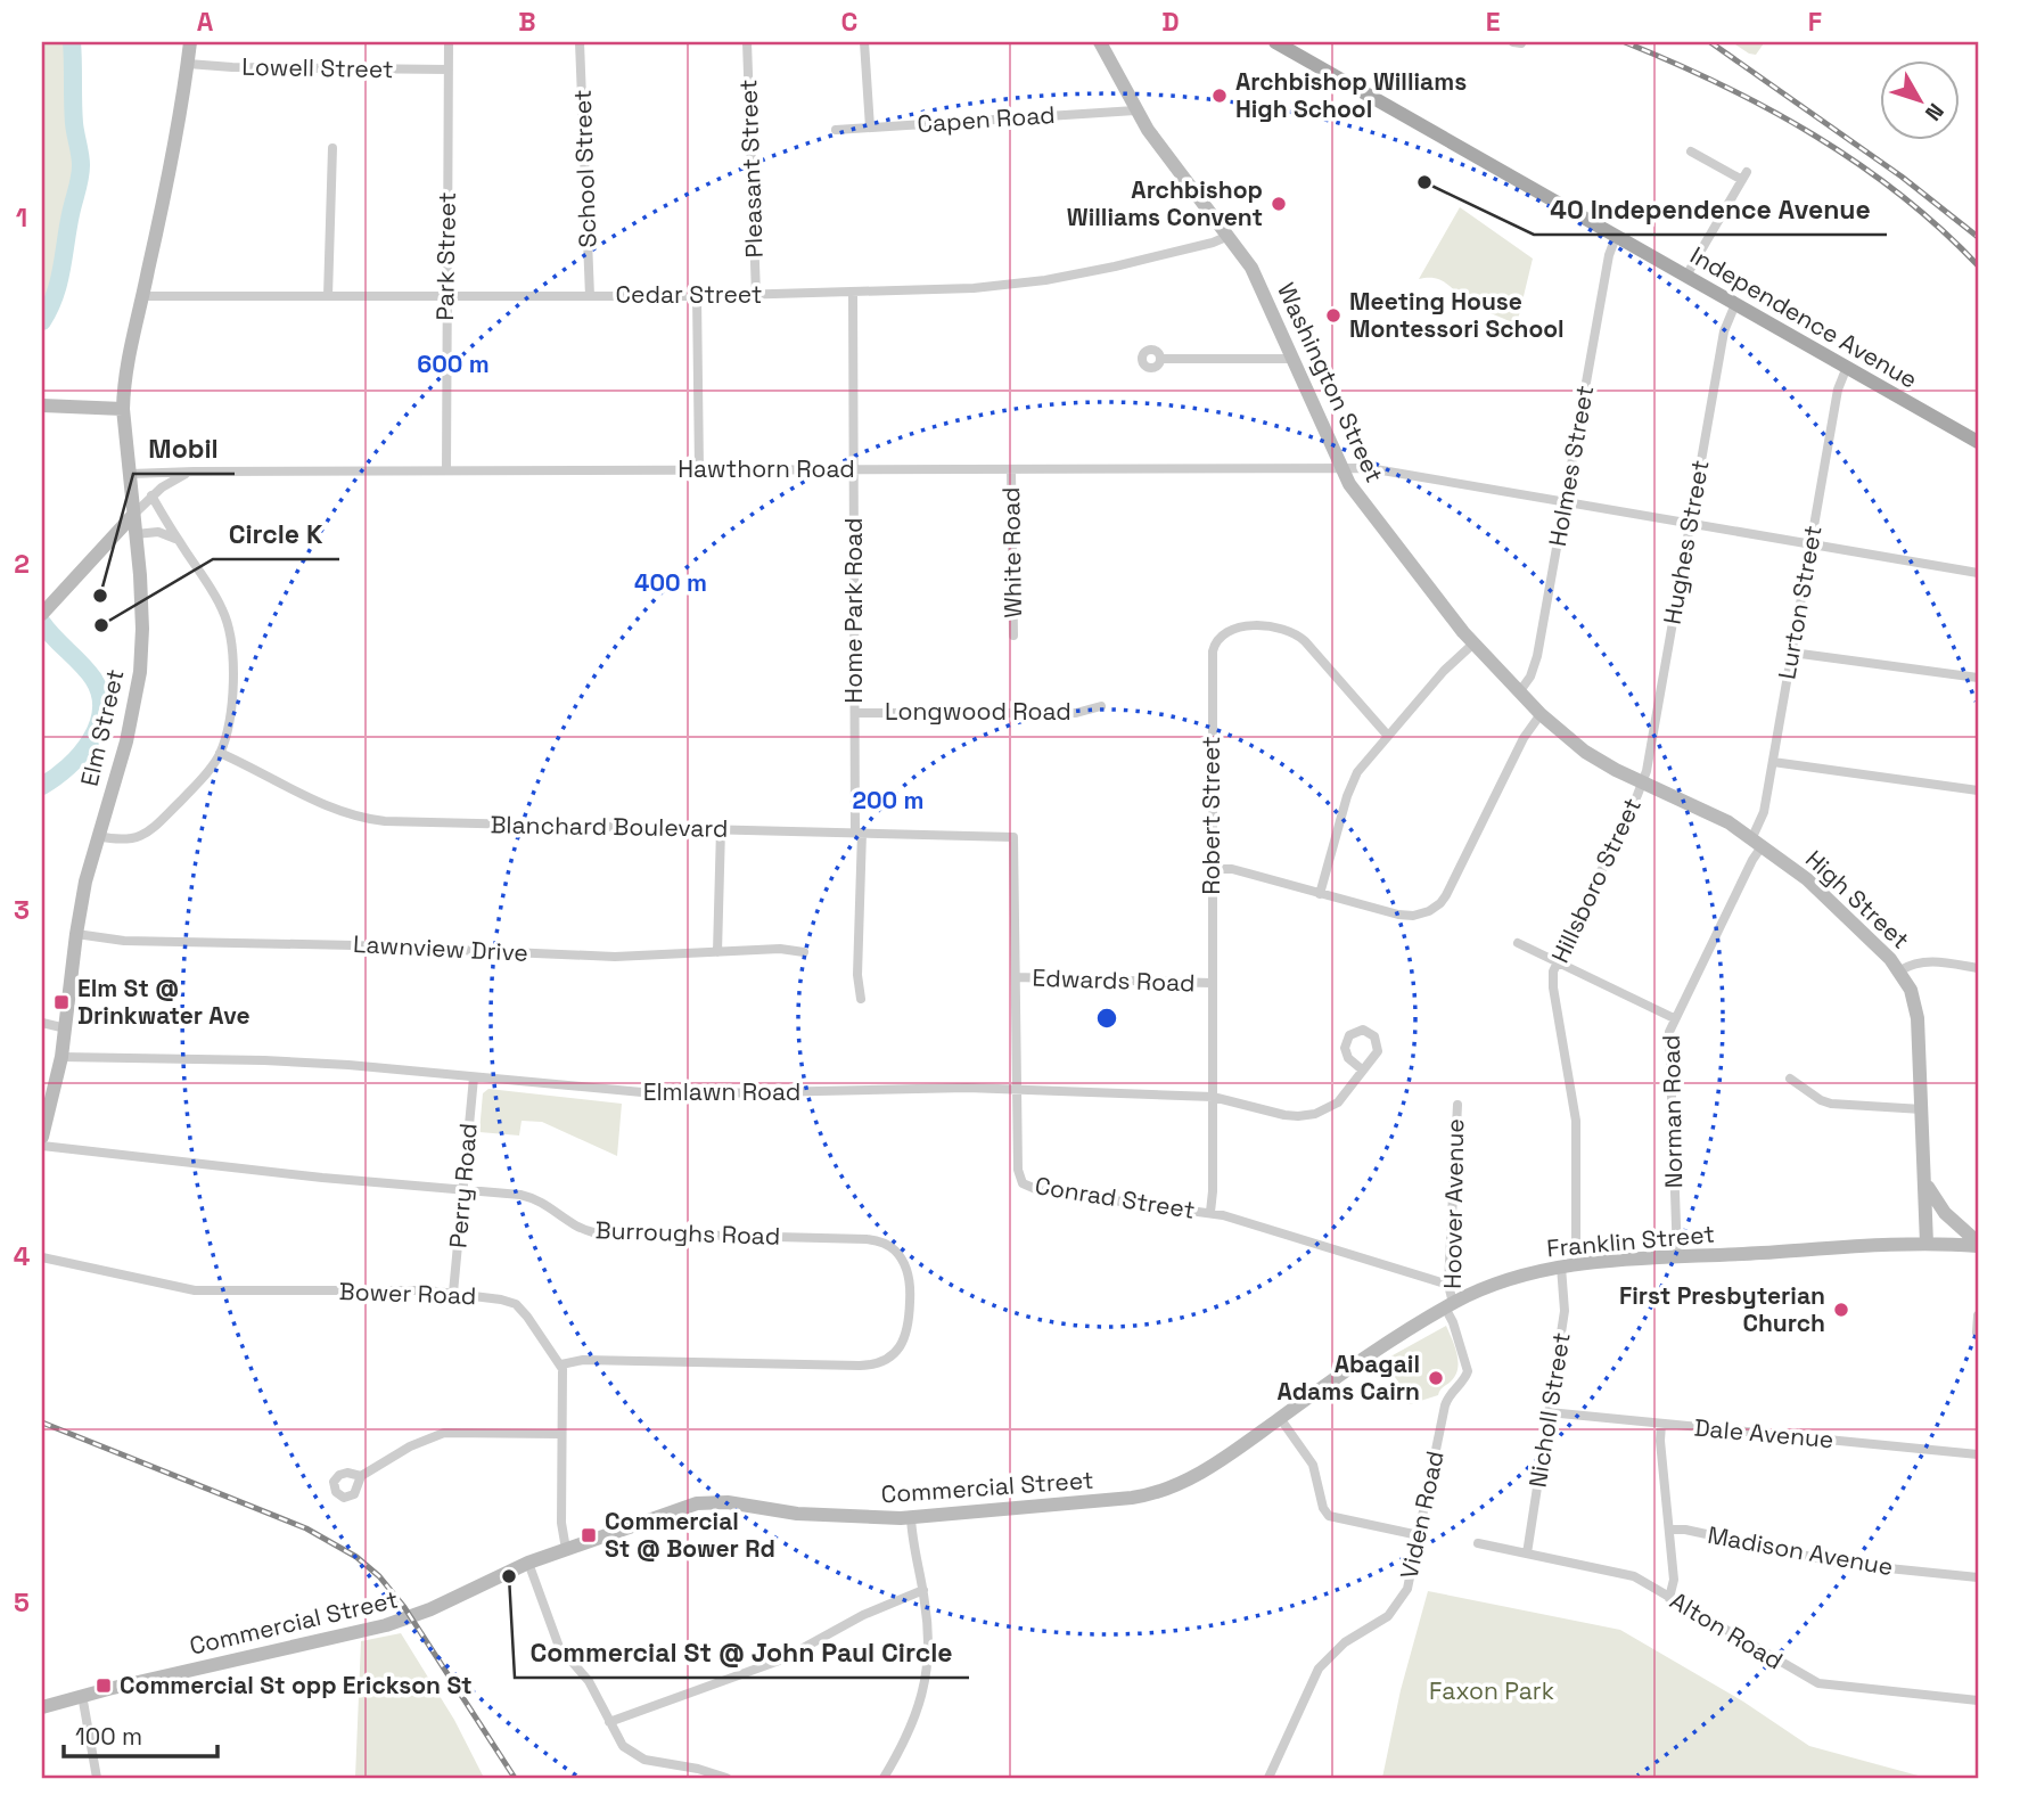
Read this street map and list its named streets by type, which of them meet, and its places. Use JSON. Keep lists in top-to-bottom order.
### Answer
{
  "streets": {
    "main road": [
      "Independence Avenue",
      "Washington Street",
      "Elm Street",
      "High Street",
      "Franklin Street",
      "Commercial Street"
    ],
    "street": [
      "Lowell Street",
      "Capen Road",
      "School Street",
      "Pleasant Street",
      "Park Street",
      "Cedar Street",
      "Holmes Street",
      "Hawthorn Road",
      "Hughes Street",
      "White Road",
      "Lurton Street",
      "Home Park Road",
      "Longwood Road",
      "Robert Street",
      "Blanchard Boulevard",
      "Hillsboro Street",
      "Lawnview Drive",
      "Edwards Road",
      "Elmlawn Road",
      "Norman Road",
      "Perry Road",
      "Conrad Street",
      "Hoover Avenue",
      "Burroughs Road",
      "Bower Road",
      "Nicholl Street",
      "Dale Avenue",
      "Viden Road",
      "Madison Avenue",
      "Alton Road"
    ]
  },
  "crossings": [
    ["Lowell Street", "Park Street"],
    ["Lowell Street", "Elm Street"],
    ["Capen Road", "Washington Street"],
    ["School Street", "Cedar Street"],
    ["Pleasant Street", "Cedar Street"],
    ["Park Street", "Cedar Street"],
    ["Park Street", "Hawthorn Road"],
    ["Cedar Street", "Washington Street"],
    ["Cedar Street", "Home Park Road"],
    ["Cedar Street", "Elm Street"],
    ["Independence Avenue", "Holmes Street"],
    ["Independence Avenue", "Hughes Street"],
    ["Independence Avenue", "Lurton Street"],
    ["Washington Street", "Holmes Street"],
    ["Washington Street", "Hawthorn Road"],
    ["Washington Street", "High Street"],
    ["Holmes Street", "Hawthorn Road"],
    ["Hawthorn Road", "Hughes Street"],
    ["Hawthorn Road", "White Road"],
    ["Hawthorn Road", "Lurton Street"],
    ["Hawthorn Road", "Home Park Road"],
    ["Hawthorn Road", "Elm Street"],
    ["Hughes Street", "Hillsboro Street"],
    ["Hughes Street", "High Street"],
    ["Lurton Street", "High Street"],
    ["Lurton Street", "Norman Road"],
    ["Home Park Road", "Longwood Road"],
    ["Home Park Road", "Blanchard Boulevard"],
    ["Elm Street", "Lawnview Drive"],
    ["Elm Street", "Elmlawn Road"],
    ["Robert Street", "Edwards Road"],
    ["Robert Street", "Elmlawn Road"],
    ["Robert Street", "Conrad Street"],
    ["Blanchard Boulevard", "Conrad Street"],
    ["Hillsboro Street", "High Street"],
    ["Hillsboro Street", "Franklin Street"],
    ["Hillsboro Street", "Nicholl Street"],
    ["High Street", "Norman Road"],
    ["High Street", "Franklin Street"],
    ["Edwards Road", "Conrad Street"],
    ["Elmlawn Road", "Perry Road"],
    ["Elmlawn Road", "Conrad Street"],
    ["Norman Road", "Franklin Street"],
    ["Perry Road", "Burroughs Road"],
    ["Perry Road", "Bower Road"],
    ["Conrad Street", "Hoover Avenue"],
    ["Hoover Avenue", "Franklin Street"],
    ["Hoover Avenue", "Viden Road"],
    ["Burroughs Road", "Bower Road"],
    ["Franklin Street", "Nicholl Street"],
    ["Franklin Street", "Commercial Street"],
    ["Franklin Street", "Viden Road"],
    ["Nicholl Street", "Dale Avenue"],
    ["Nicholl Street", "Alton Road"]
  ],
  "parks": ["Faxon Park"],
  "places": {
    "other": [
      "Archbishop Williams High School",
      "40 Independence Avenue",
      "Archbishop Williams Convent",
      "Meeting House Montessori School",
      "Mobil",
      "Circle K",
      "First Presbyterian Church",
      "Abagail Adams Cairn",
      "Commercial St @ John Paul Circle"
    ],
    "transit": ["Elm St @ Drinkwater Ave", "Commercial St @ Bower Rd", "Commercial St opp Erickson St"]
  },
  "scale_bar": "100 m",
  "north": "bottom right",
  "grid": {
    "columns": [
      "A",
      "B",
      "C",
      "D",
      "E",
      "F"
    ],
    "rows": [
      "1",
      "2",
      "3",
      "4",
      "5"
    ]
  },
  "rings": ["600 m", "400 m", "200 m"]
}
